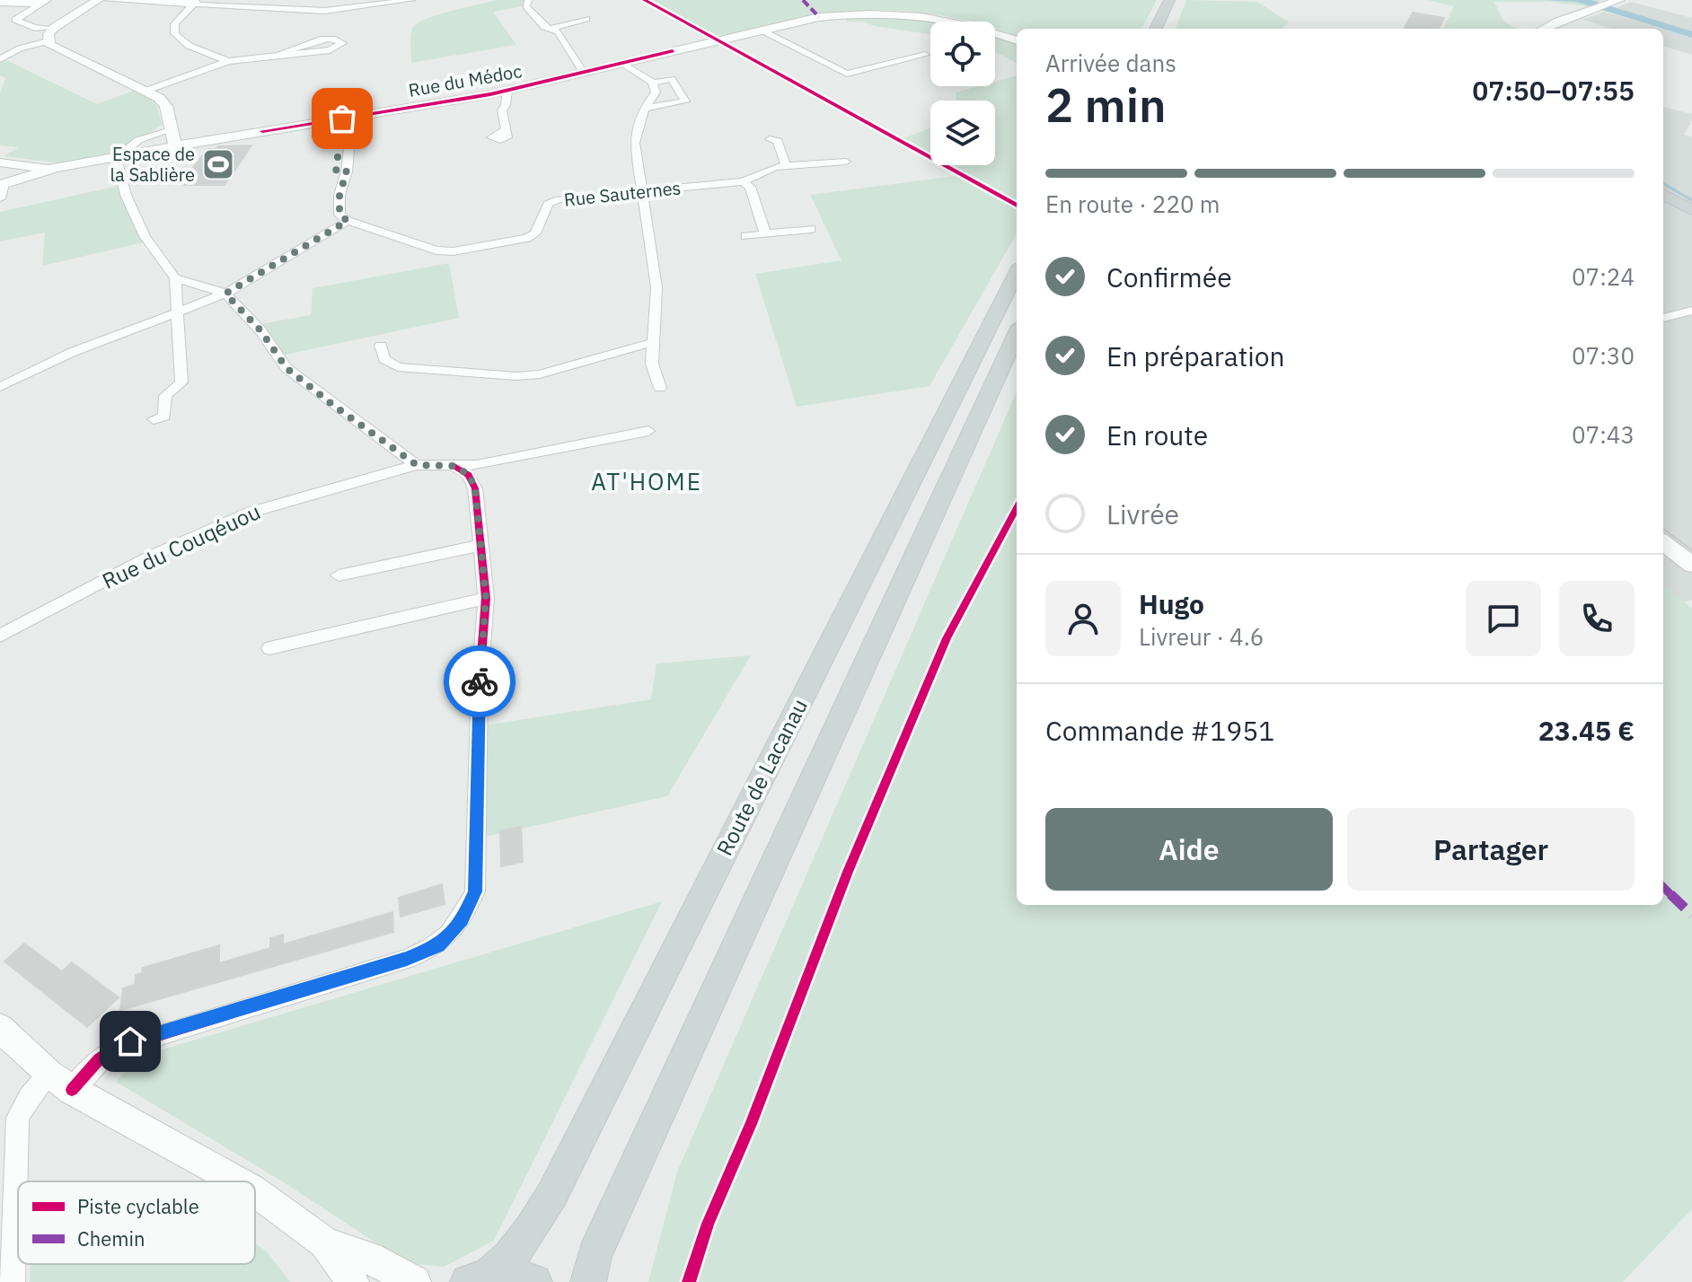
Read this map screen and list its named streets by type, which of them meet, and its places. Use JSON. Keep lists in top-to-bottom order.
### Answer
{
  "streets": {
    "main road": ["Route de Lacanau"],
    "street": ["Rue du Médoc", "Rue Sauternes", "Rue du Couqéuou"]
  },
  "districts": ["AT'HOME"],
  "places": {
    "sports": ["Espace de la Sablière"]
  },
  "legend": ["Piste cyclable", "Chemin"],
  "page": {
    "heading": ["2 min", "Arrivée dans", "07:50–07:55"],
    "panel": [
      "Hugo",
      "Livreur · 4.6",
      "Commande #1951",
      "23.45 €"
    ],
    "bar": "En route · 220 m",
    "list": [
      ["Confirmée", "07:24"],
      ["En préparation", "07:30"],
      ["En route", "07:43"],
      "Livrée"
    ],
    "buttons": ["Aide", "Partager"]
  }
}
